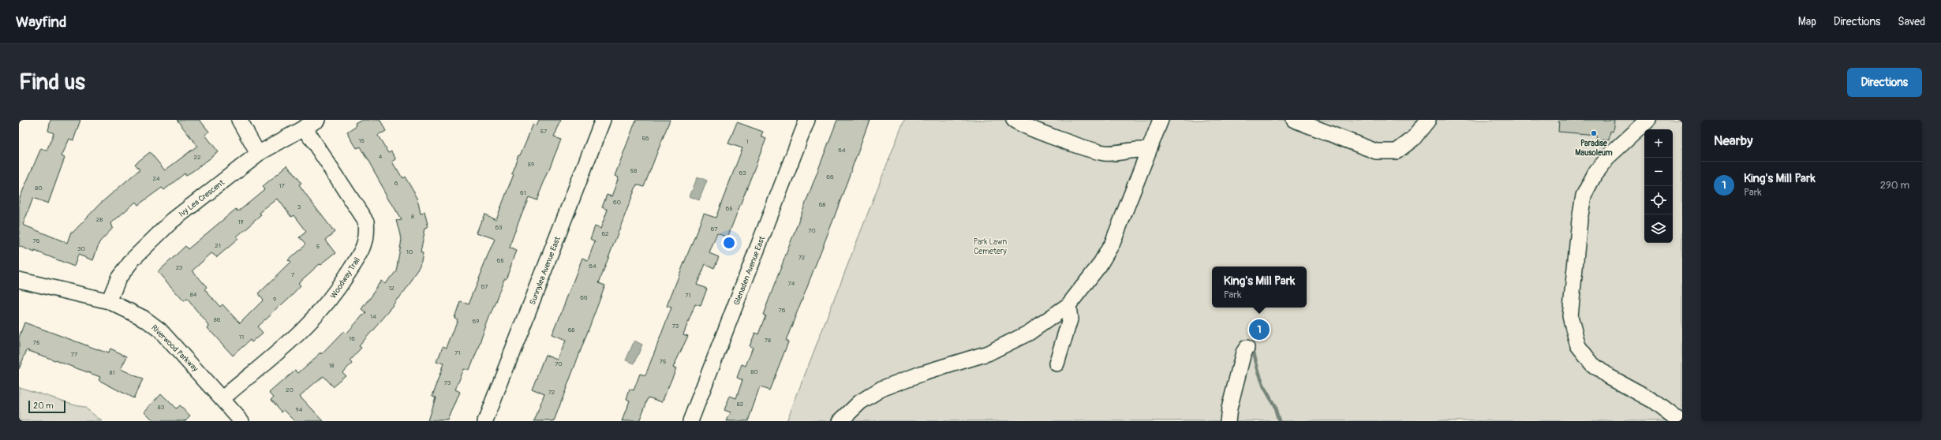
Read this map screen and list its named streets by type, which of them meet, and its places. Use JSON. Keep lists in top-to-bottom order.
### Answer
{
  "streets": {
    "street": [
      "Ivy Lea Crescent",
      "Sunnylea Avenue East",
      "Glenaden Avenue East",
      "Woodway Trail",
      "Riverwood Parkway"
    ]
  },
  "crossings": [
    ["Ivy Lea Crescent", "Woodway Trail"],
    ["Ivy Lea Crescent", "Riverwood Parkway"],
    ["Woodway Trail", "Riverwood Parkway"]
  ],
  "parks": ["Park Lawn Cemetery"],
  "places": ["Paradise Mausoleum"],
  "house_numbers": [
    "57",
    "56",
    "15",
    "1",
    "64",
    "4",
    "22",
    "59",
    "58",
    "63",
    "66",
    "24",
    "6",
    "17",
    "80",
    "61",
    "60",
    "68",
    "3",
    "65",
    "8",
    "28",
    "19",
    "63",
    "67",
    "70",
    "62",
    "76",
    "21",
    "5",
    "30",
    "10",
    "72",
    "65",
    "64",
    "23",
    "7",
    "74",
    "67",
    "12",
    "84",
    "71",
    "66",
    "9",
    "76",
    "14",
    "86",
    "69",
    "73",
    "68",
    "11",
    "16",
    "78",
    "75",
    "71",
    "77",
    "75",
    "70",
    "18",
    "80",
    "81",
    "73",
    "20",
    "72",
    "82",
    "83",
    "94"
  ],
  "scale_bar": "20 m",
  "page": {
    "header": "Wayfind",
    "nav": ["Map", "Directions", "Saved"],
    "buttons": "Directions",
    "title": "Find us",
    "heading": "Nearby",
    "map_buttons": ["+", "−"],
    "list": [
      {
        "mark": "1",
        "name": "King's Mill Park",
        "note": "Park",
        "value": "290 m"
      }
    ],
    "popup": ["King's Mill Park", "Park"],
    "pins": "1",
    "scale": "20 m"
  }
}
